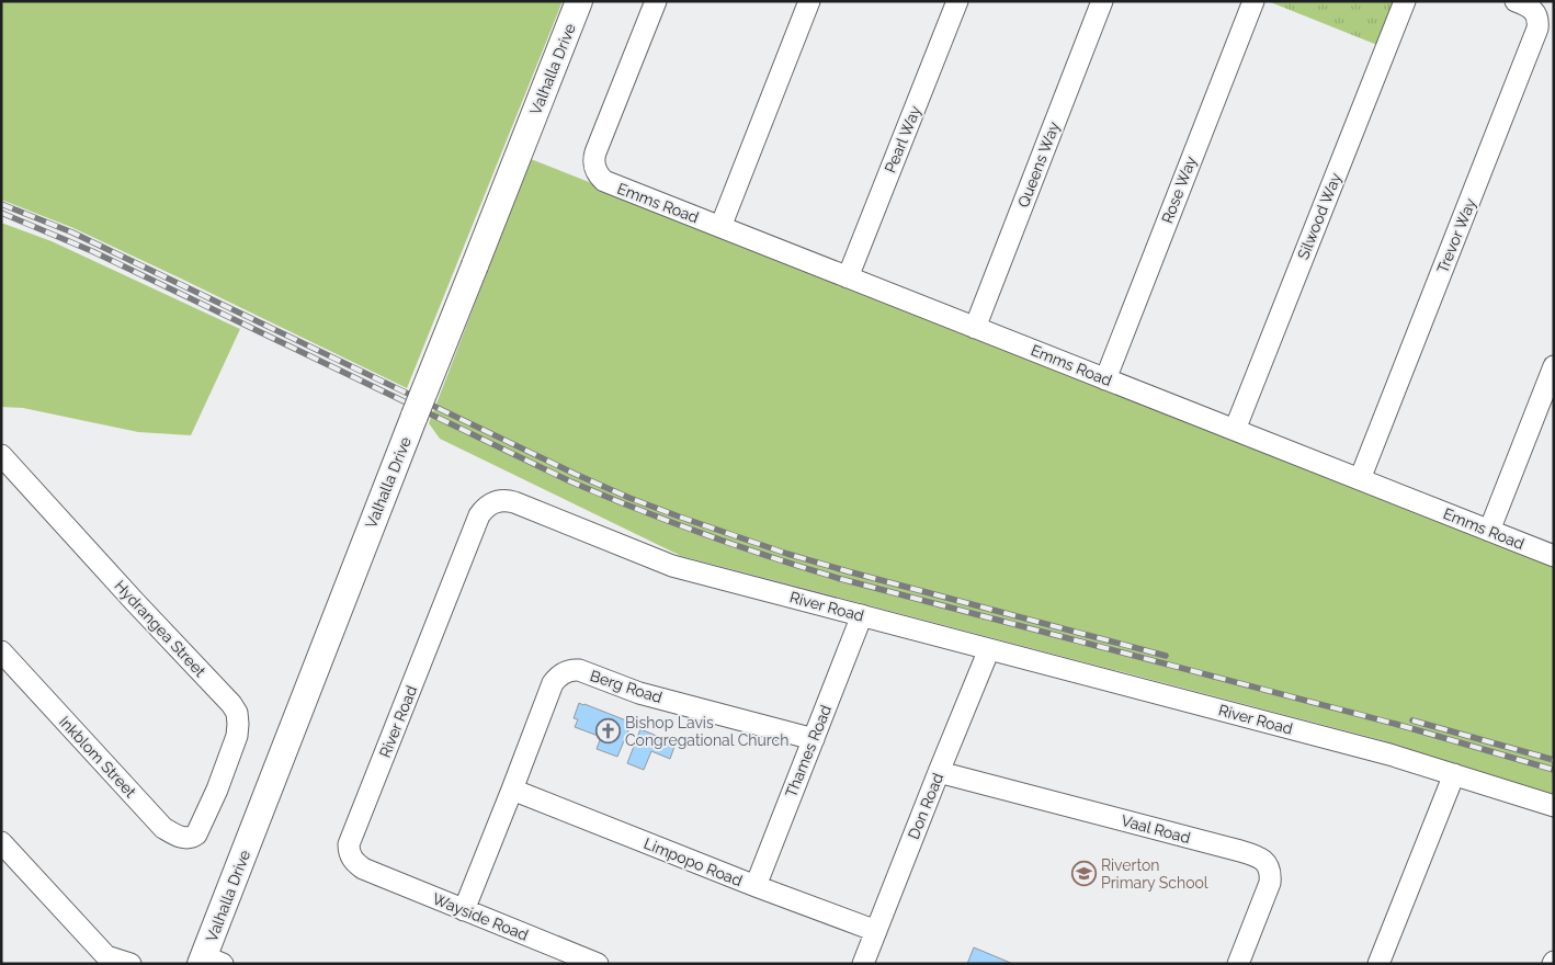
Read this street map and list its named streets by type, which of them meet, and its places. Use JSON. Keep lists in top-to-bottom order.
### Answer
{
  "streets": {
    "main road": ["Valhalla Drive"],
    "street": [
      "Pearl Way",
      "Queens Way",
      "Rose Way",
      "Emms Road",
      "Silwood Way",
      "Trevor Way",
      "River Road",
      "Hydrangea Street",
      "Berg Road",
      "Thames Road",
      "Inkblom Street",
      "Don Road",
      "Vaal Road",
      "Limpopo Road",
      "Wayside Road"
    ]
  },
  "crossings": [
    ["Pearl Way", "Emms Road"],
    ["Queens Way", "Emms Road"],
    ["Rose Way", "Emms Road"],
    ["Emms Road", "Silwood Way"],
    ["Emms Road", "Trevor Way"],
    ["River Road", "Thames Road"],
    ["River Road", "Don Road"],
    ["River Road", "Wayside Road"],
    ["Hydrangea Street", "Inkblom Street"],
    ["Berg Road", "Thames Road"],
    ["Berg Road", "Limpopo Road"],
    ["Berg Road", "Wayside Road"],
    ["Thames Road", "Limpopo Road"],
    ["Don Road", "Vaal Road"],
    ["Don Road", "Limpopo Road"]
  ],
  "places": {
    "church": ["Bishop Lavis Congregational Church"],
    "school or university": ["Riverton Primary School"]
  }
}
